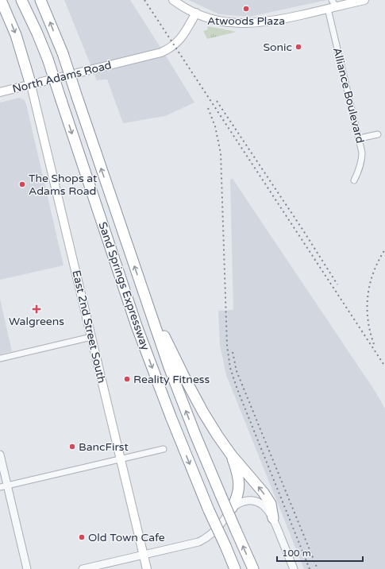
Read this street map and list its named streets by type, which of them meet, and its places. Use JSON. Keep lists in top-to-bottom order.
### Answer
{
  "streets": {
    "highway": ["Sand Springs Expressway"],
    "main road": ["North Adams Road", "East 2nd Street South"],
    "street": ["Alliance Boulevard"]
  },
  "crossings": [
    ["North Adams Road", "East 2nd Street South"]
  ],
  "places": {
    "other": [
      "Atwoods Plaza",
      "Sonic",
      "The Shops at Adams Road",
      "Reality Fitness",
      "BancFirst",
      "Old Town Cafe"
    ],
    "health": ["Walgreens"]
  },
  "scale_bar": "100 m"
}
